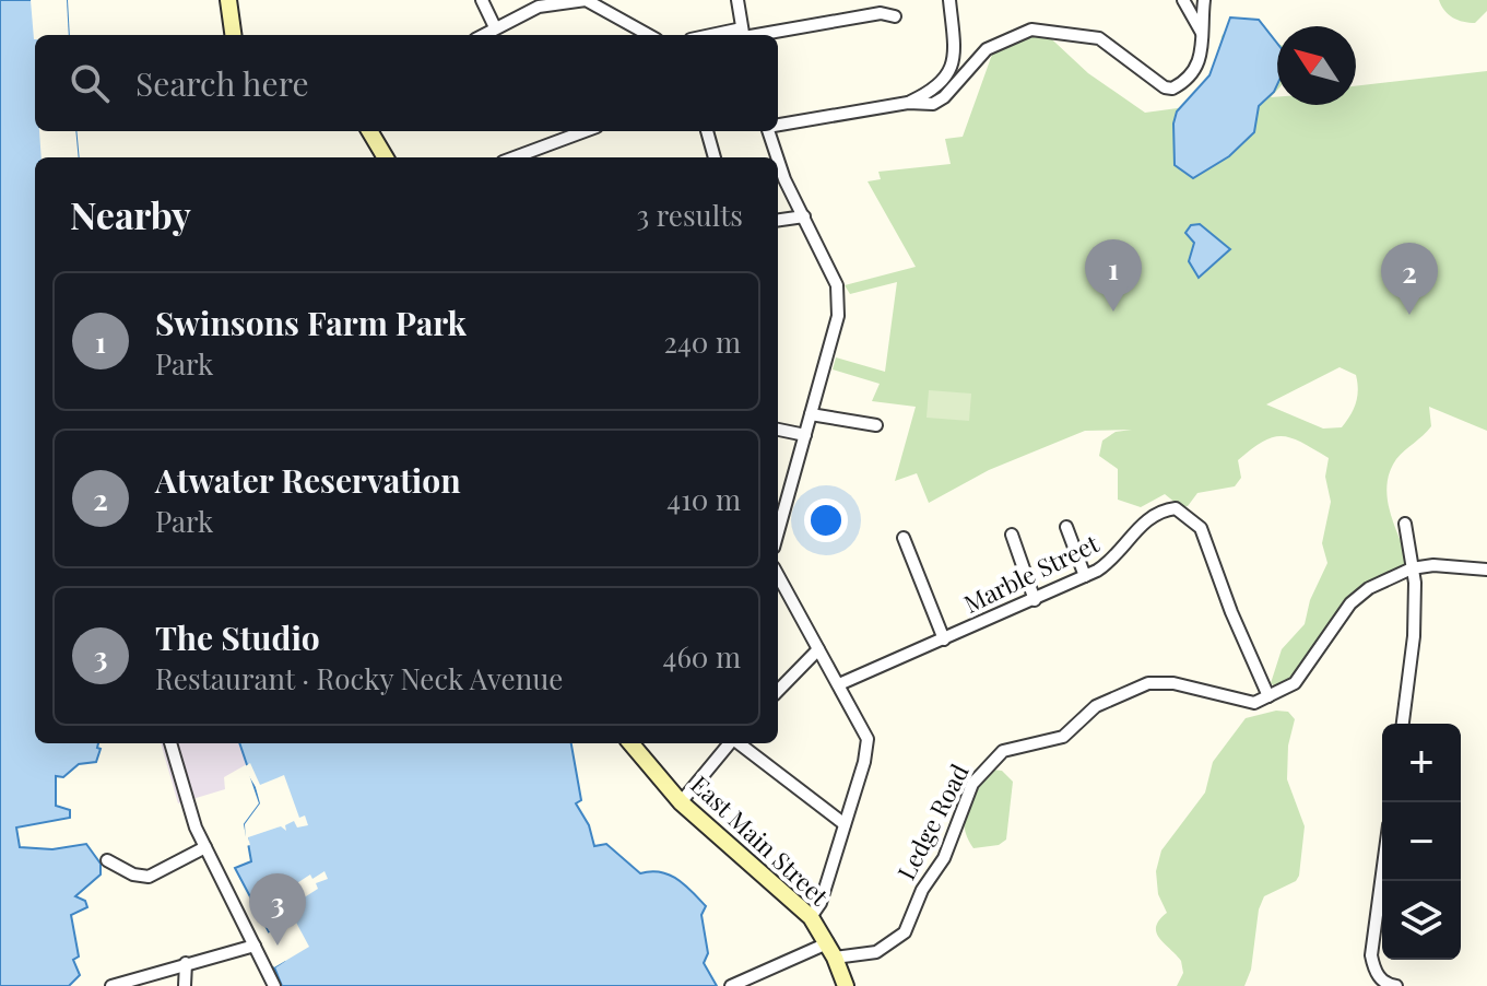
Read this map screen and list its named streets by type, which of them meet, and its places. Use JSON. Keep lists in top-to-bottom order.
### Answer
{
  "streets": {
    "main road": ["East Main Street"],
    "street": ["Marble Street", "Ledge Road"]
  },
  "crossings": [
    ["Marble Street", "Ledge Road"],
    ["Ledge Road", "East Main Street"]
  ],
  "north": "top left",
  "page": {
    "search": "Search here",
    "heading": ["Nearby", "3 results"],
    "pins": ["1", "2", "3"],
    "list": [
      {
        "mark": "1",
        "name": "Swinsons Farm Park",
        "note": "Park",
        "value": "240 m"
      },
      {
        "mark": "2",
        "name": "Atwater Reservation",
        "note": "Park",
        "value": "410 m"
      },
      {
        "mark": "3",
        "name": "The Studio",
        "note": "Restaurant · Rocky Neck Avenue",
        "value": "460 m"
      }
    ],
    "map_buttons": ["+", "−"]
  }
}
